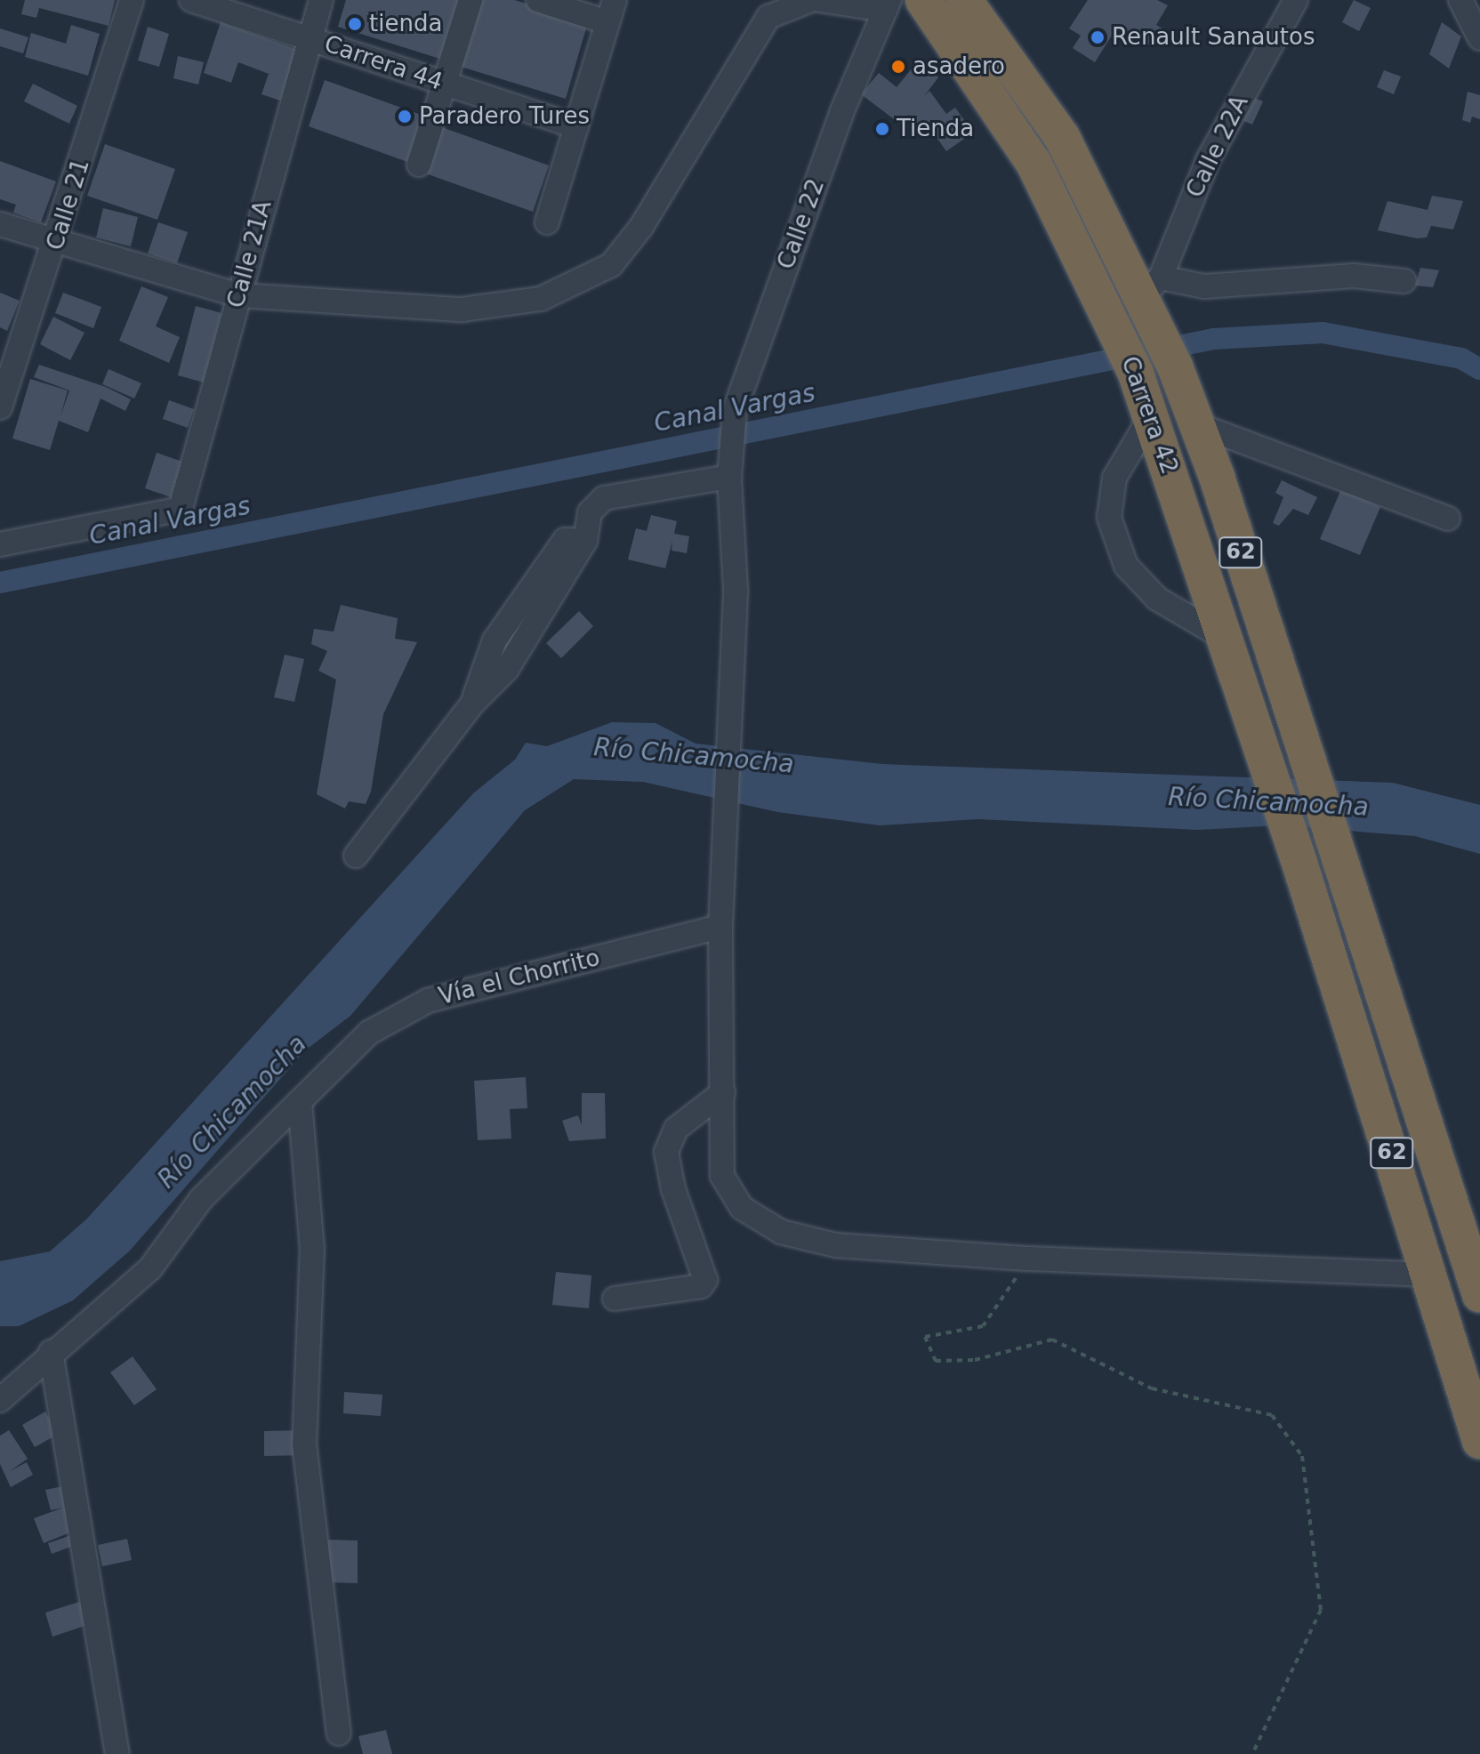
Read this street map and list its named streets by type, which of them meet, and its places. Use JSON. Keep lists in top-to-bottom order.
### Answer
{
  "streets": {
    "highway": ["Carrera 42", "62"],
    "street": [
      "Carrera 44",
      "Calle 22A",
      "Calle 21",
      "Calle 22",
      "Calle 21A",
      "Vía el Chorrito"
    ]
  },
  "crossings": [
    ["Carrera 44", "Calle 21A"],
    ["Calle 22A", "Carrera 42"],
    ["Carrera 42", "62"]
  ],
  "water": ["Canal Vargas", "Río Chicamocha"],
  "places": [
    "tienda",
    "Renault Sanautos",
    "asadero",
    "Paradero Tures",
    "Tienda"
  ]
}
